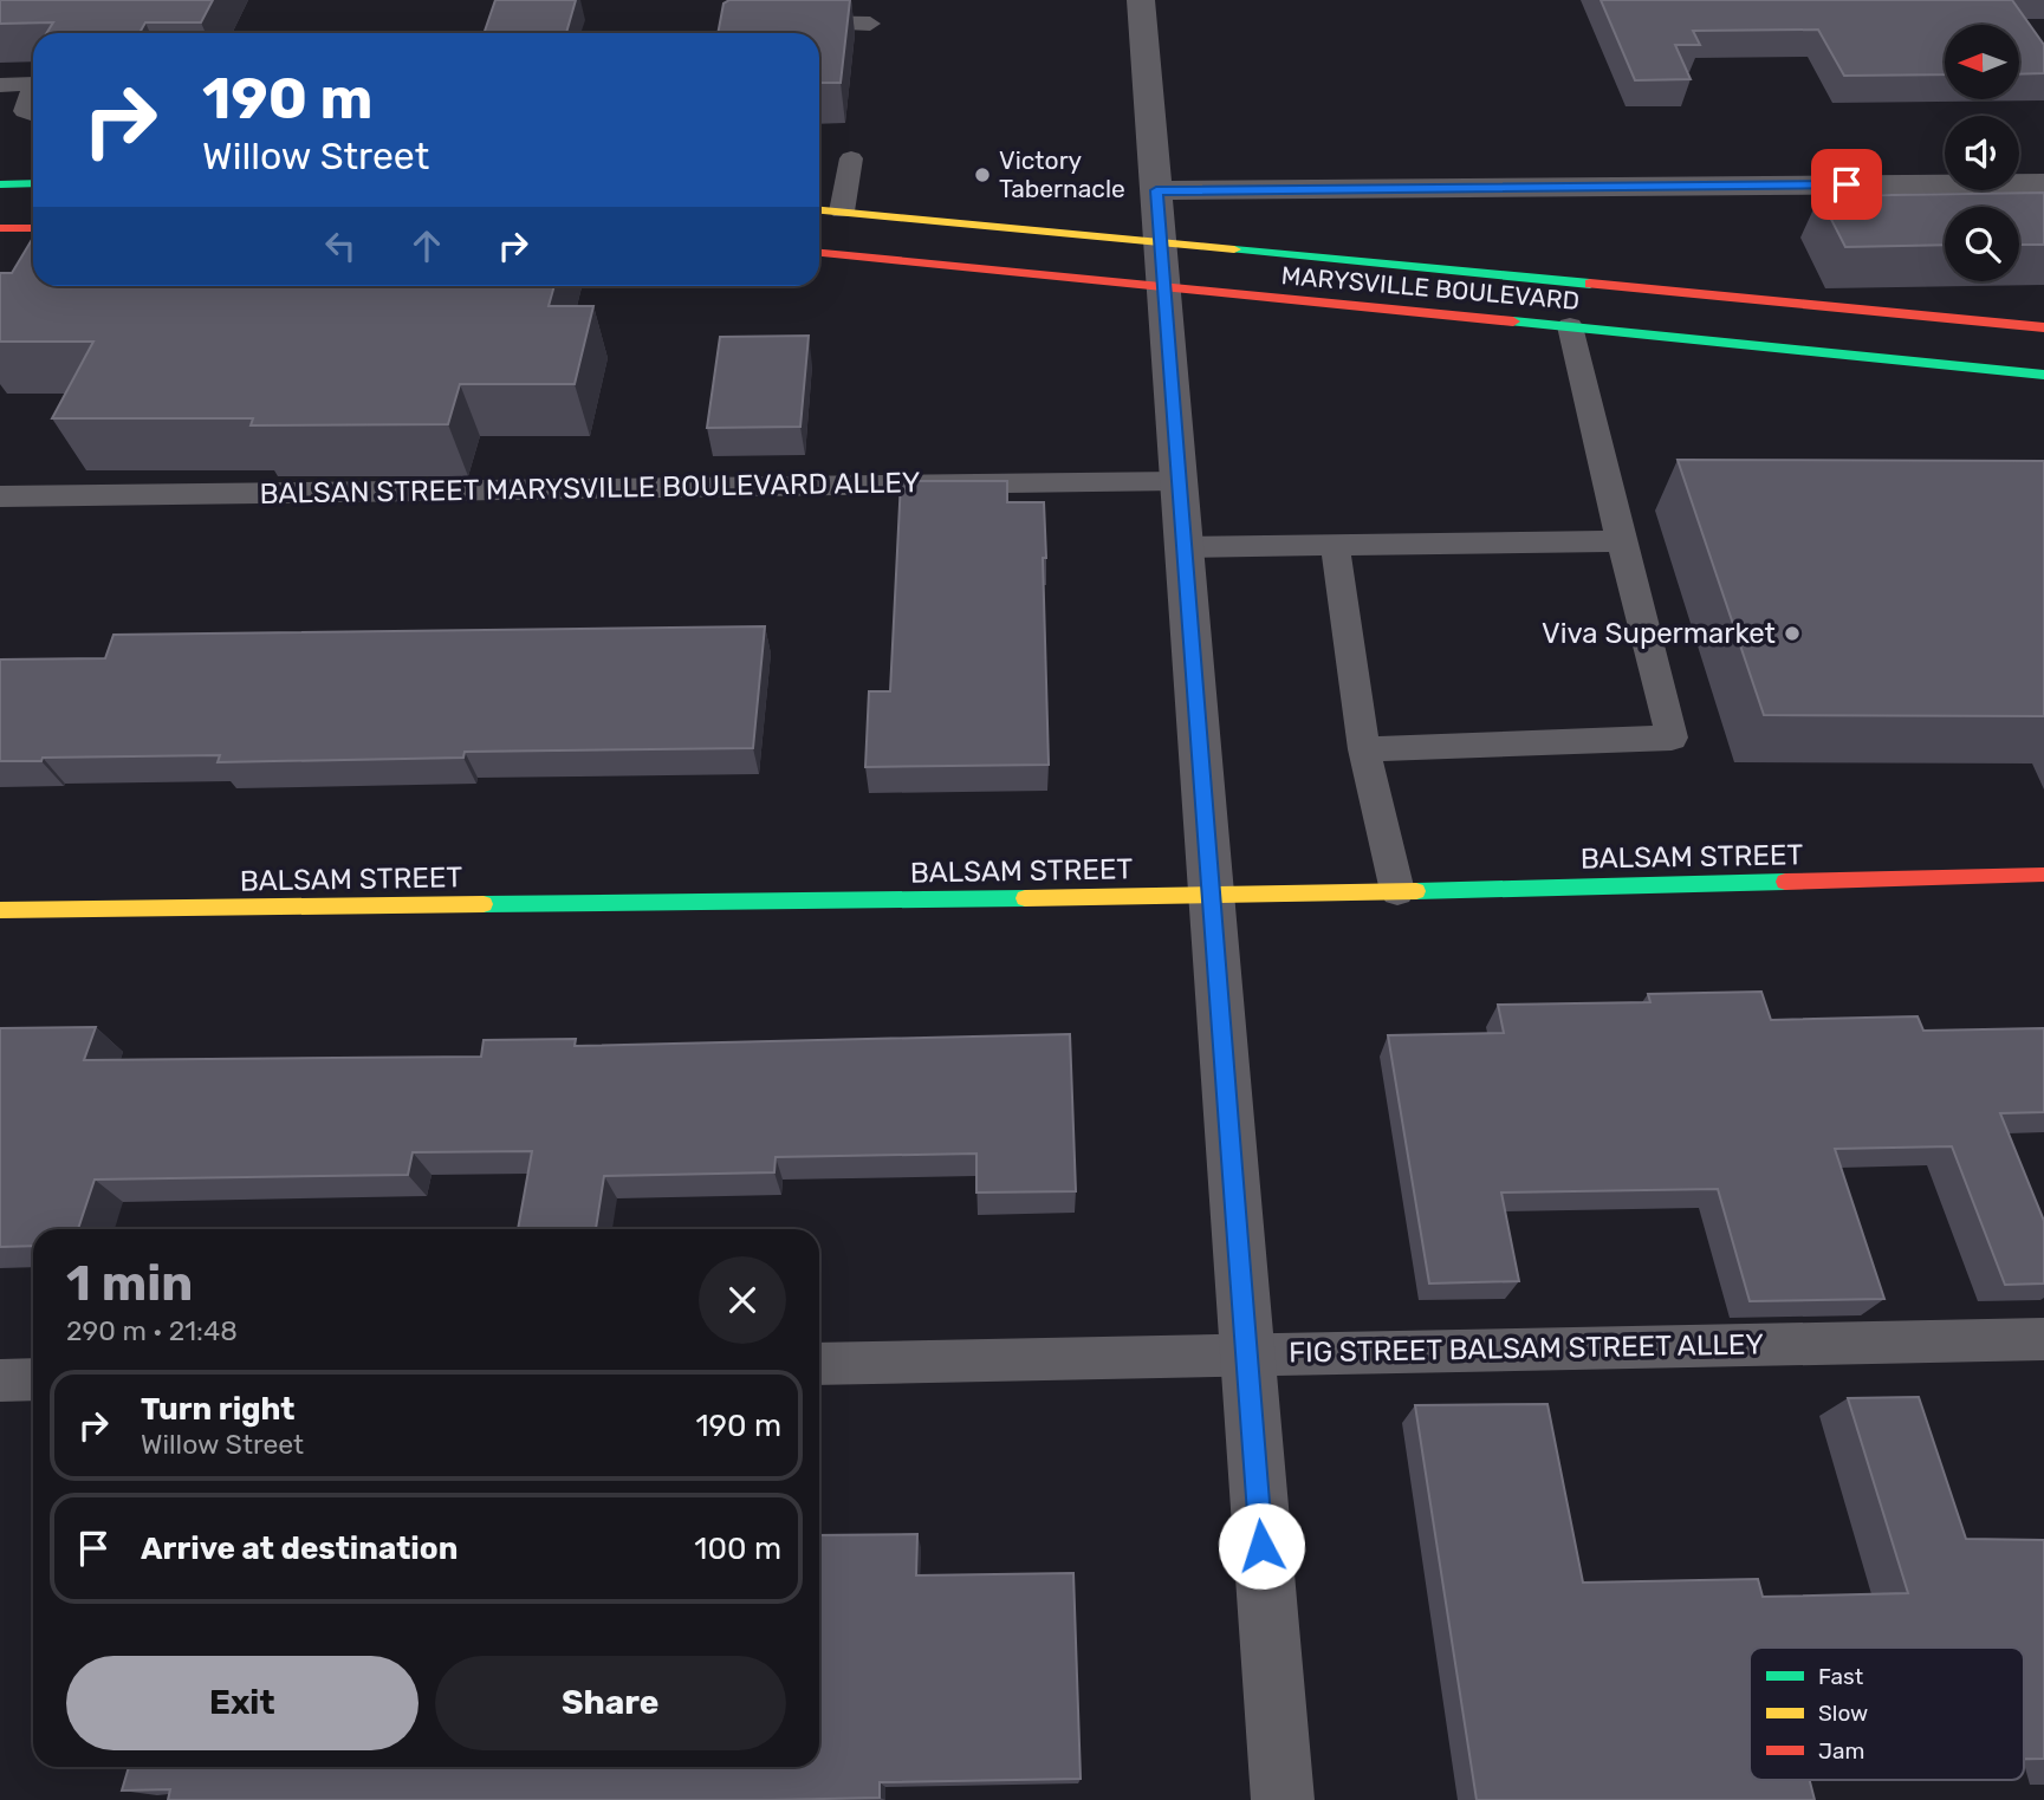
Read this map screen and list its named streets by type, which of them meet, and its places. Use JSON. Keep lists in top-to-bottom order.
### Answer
{
  "streets": {
    "main road": ["MARYSVILLE BOULEVARD", "BALSAM STREET"],
    "lane": ["BALSAN STREET MARYSVILLE BOULEVARD ALLEY", "FIG STREET BALSAM STREET ALLEY"]
  },
  "places": ["Victory Tabernacle", "Viva Supermarket"],
  "legend": ["Fast", "Slow", "Jam"],
  "north": "left",
  "page": {
    "turn": ["190 m", "Willow Street"],
    "heading": ["1 min", "290 m · 21:48"],
    "list": [
      {
        "name": "Turn right",
        "note": "Willow Street",
        "value": "190 m"
      },
      {
        "name": "Arrive at destination",
        "value": "100 m"
      }
    ],
    "buttons": ["Exit", "Share"]
  }
}
